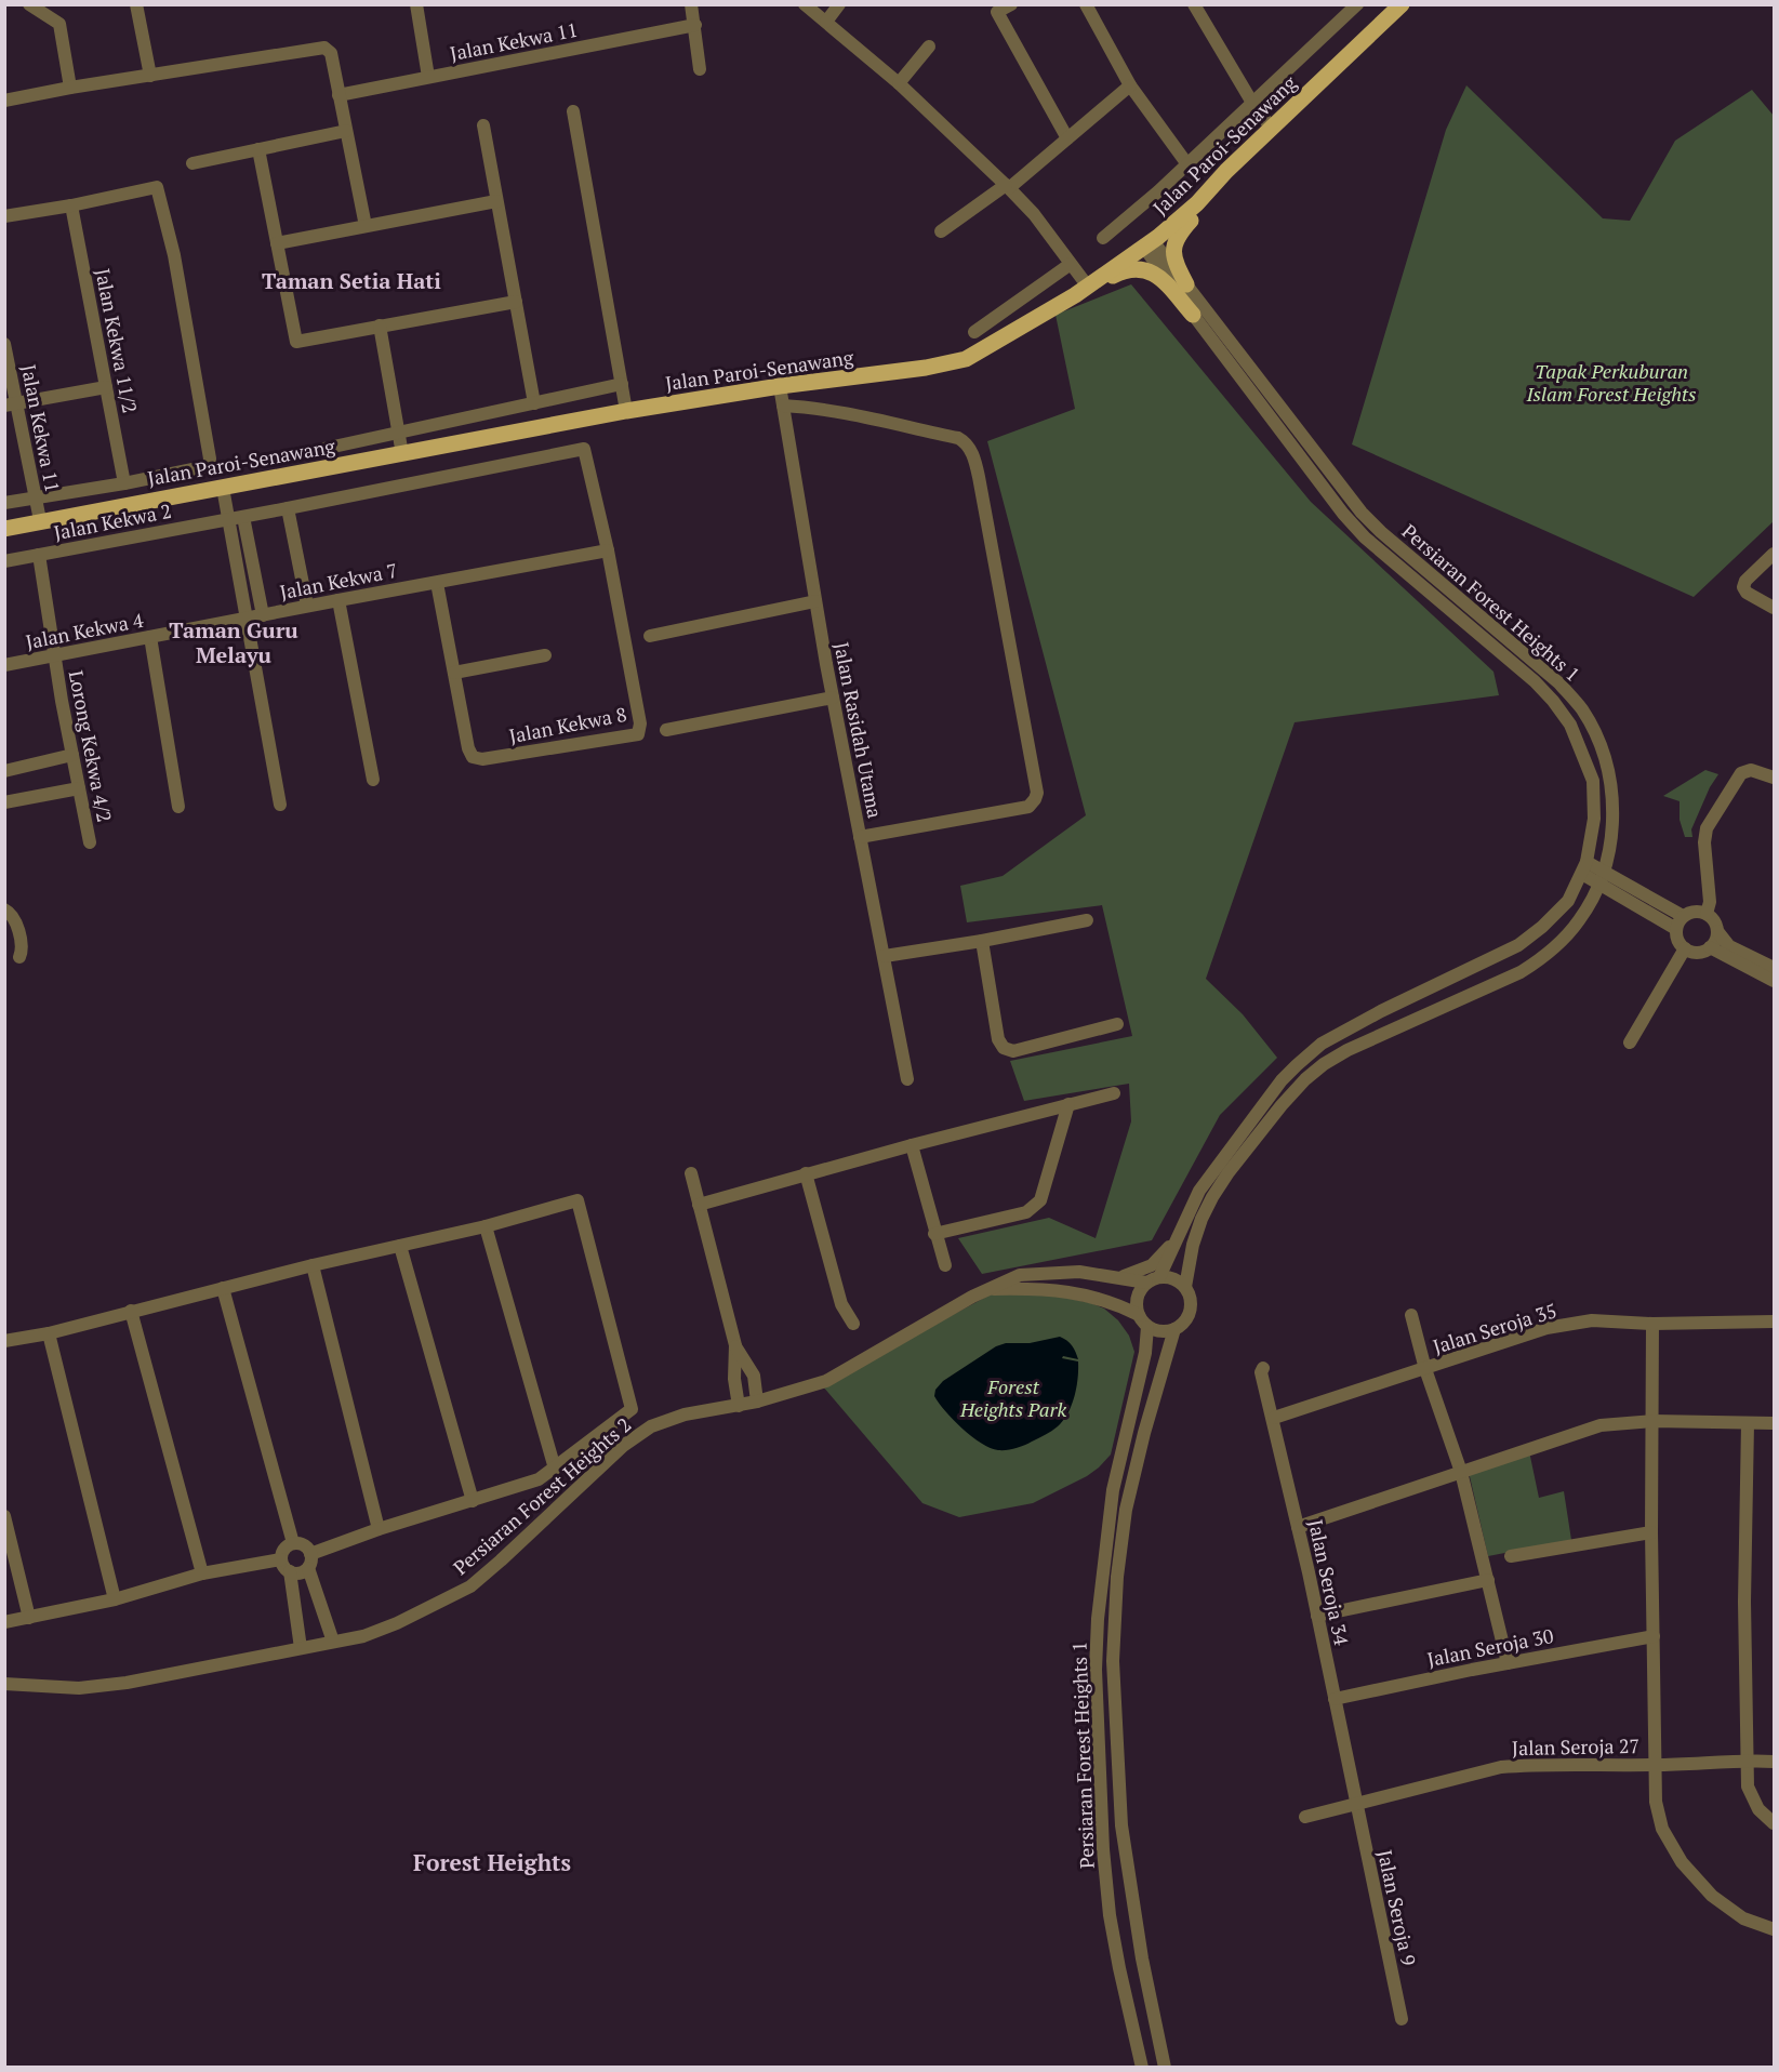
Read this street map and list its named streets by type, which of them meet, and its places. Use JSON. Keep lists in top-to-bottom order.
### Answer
{
  "streets": {
    "main road": ["Jalan Paroi-Senawang"],
    "street": [
      "Jalan Kekwa 11",
      "Jalan Kekwa 11/2",
      "Jalan Kekwa 2",
      "Jalan Kekwa 7",
      "Persiaran Forest Heights 1",
      "Jalan Kekwa 4",
      "Jalan Kekwa 8",
      "Jalan Rasidah Utama",
      "Lorong Kekwa 4/2",
      "Jalan Seroja 35",
      "Persiaran Forest Heights 2",
      "Jalan Seroja 34",
      "Jalan Seroja 30",
      "Jalan Seroja 27",
      "Jalan Seroja 9"
    ]
  },
  "crossings": [
    ["Jalan Kekwa 11", "Jalan Paroi-Senawang"],
    ["Jalan Paroi-Senawang", "Persiaran Forest Heights 1"],
    ["Jalan Paroi-Senawang", "Jalan Rasidah Utama"],
    ["Jalan Kekwa 2", "Jalan Kekwa 8"],
    ["Jalan Kekwa 2", "Lorong Kekwa 4/2"],
    ["Jalan Kekwa 7", "Jalan Kekwa 4"],
    ["Jalan Kekwa 7", "Jalan Kekwa 8"],
    ["Persiaran Forest Heights 1", "Persiaran Forest Heights 2"],
    ["Jalan Kekwa 4", "Lorong Kekwa 4/2"],
    ["Jalan Seroja 35", "Jalan Seroja 34"],
    ["Jalan Seroja 34", "Jalan Seroja 30"],
    ["Jalan Seroja 34", "Jalan Seroja 27"],
    ["Jalan Seroja 34", "Jalan Seroja 9"],
    ["Jalan Seroja 27", "Jalan Seroja 9"]
  ],
  "districts": ["Taman Setia Hati", "Taman Guru Melayu", "Forest Heights"],
  "parks": ["Tapak Perkuburan Islam Forest Heights", "Forest Heights Park"]
}
